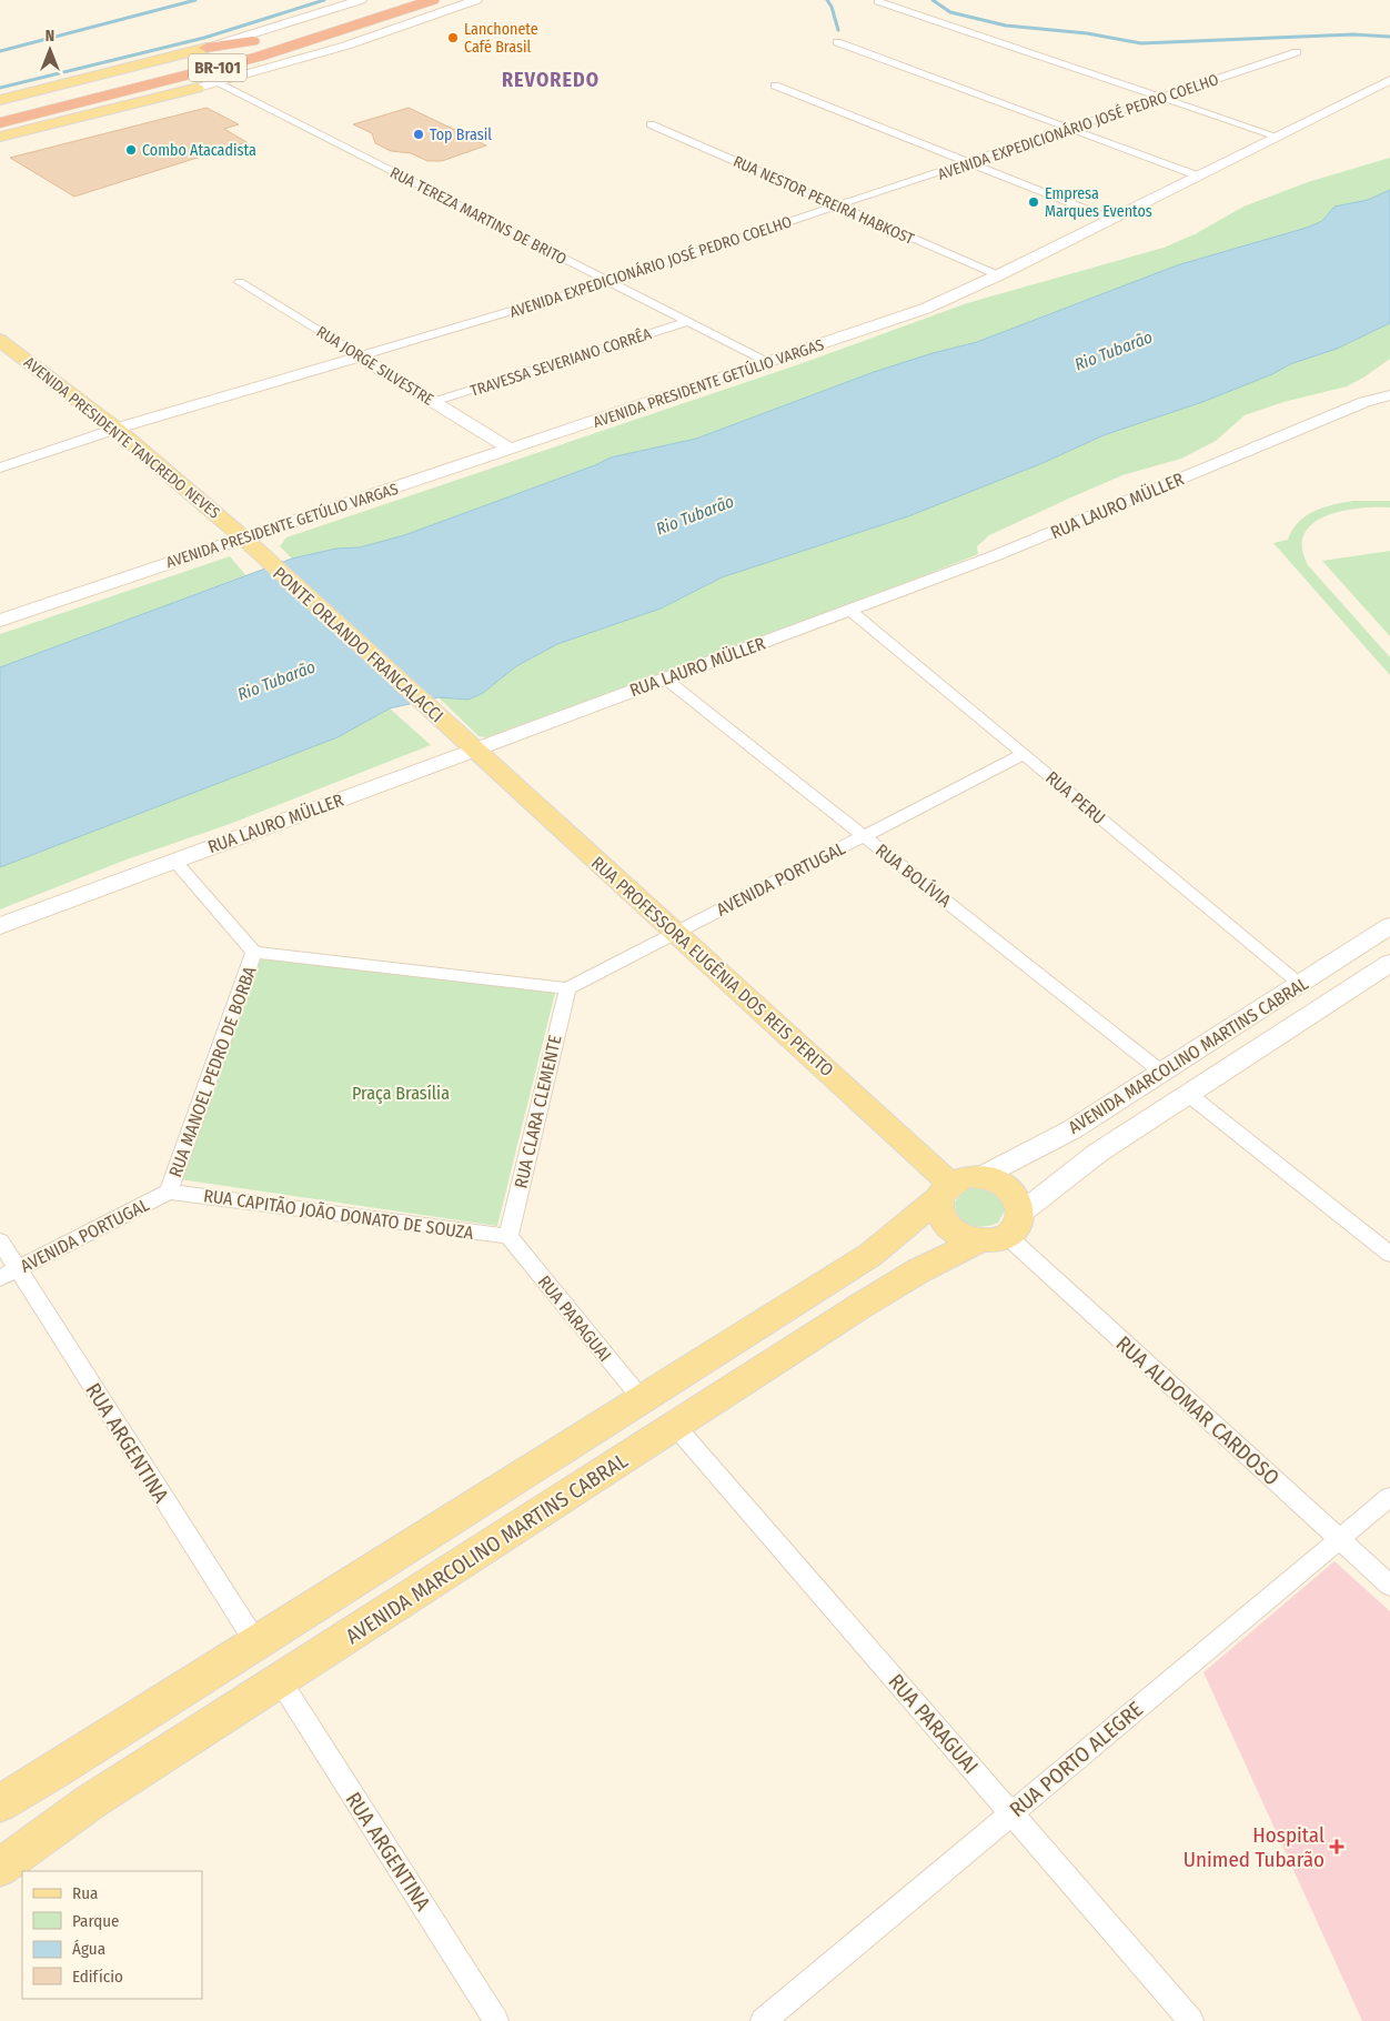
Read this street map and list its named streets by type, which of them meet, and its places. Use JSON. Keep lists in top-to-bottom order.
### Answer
{
  "streets": {
    "highway": ["BR-101"],
    "main road": [
      "AVENIDA EXPEDICIONÁRIO JOSÉ PEDRO COELHO",
      "RUA JORGE SILVESTRE",
      "AVENIDA PRESIDENTE GETÚLIO VARGAS",
      "AVENIDA PRESIDENTE TANCREDO NEVES",
      "RUA LAURO MÜLLER",
      "PONTE ORLANDO FRANCALACCI",
      "RUA PROFESSORA EUGÊNIA DOS REIS PERITO",
      "AVENIDA MARCOLINO MARTINS CABRAL"
    ],
    "street": [
      "RUA NESTOR PEREIRA HABKOST",
      "RUA TEREZA MARTINS DE BRITO",
      "TRAVESSA SEVERIANO CORRÊA",
      "RUA PERU",
      "RUA BOLÍVIA",
      "AVENIDA PORTUGAL",
      "RUA MANOEL PEDRO DE BORBA",
      "RUA CLARA CLEMENTE",
      "RUA CAPITÃO JOÃO DONATO DE SOUZA",
      "RUA PARAGUAI",
      "RUA ALDOMAR CARDOSO",
      "RUA ARGENTINA",
      "RUA PORTO ALEGRE"
    ]
  },
  "crossings": [
    ["AVENIDA EXPEDICIONÁRIO JOSÉ PEDRO COELHO", "RUA NESTOR PEREIRA HABKOST"],
    ["AVENIDA EXPEDICIONÁRIO JOSÉ PEDRO COELHO", "RUA TEREZA MARTINS DE BRITO"],
    ["AVENIDA EXPEDICIONÁRIO JOSÉ PEDRO COELHO", "RUA JORGE SILVESTRE"],
    ["AVENIDA EXPEDICIONÁRIO JOSÉ PEDRO COELHO", "AVENIDA PRESIDENTE TANCREDO NEVES"],
    ["RUA NESTOR PEREIRA HABKOST", "AVENIDA PRESIDENTE GETÚLIO VARGAS"],
    ["RUA TEREZA MARTINS DE BRITO", "TRAVESSA SEVERIANO CORRÊA"],
    ["RUA TEREZA MARTINS DE BRITO", "AVENIDA PRESIDENTE GETÚLIO VARGAS"],
    ["TRAVESSA SEVERIANO CORRÊA", "RUA JORGE SILVESTRE"],
    ["RUA JORGE SILVESTRE", "AVENIDA PRESIDENTE GETÚLIO VARGAS"],
    ["AVENIDA PRESIDENTE GETÚLIO VARGAS", "AVENIDA PRESIDENTE TANCREDO NEVES"],
    ["AVENIDA PRESIDENTE GETÚLIO VARGAS", "PONTE ORLANDO FRANCALACCI"],
    ["AVENIDA PRESIDENTE TANCREDO NEVES", "PONTE ORLANDO FRANCALACCI"],
    ["RUA LAURO MÜLLER", "PONTE ORLANDO FRANCALACCI"],
    ["RUA LAURO MÜLLER", "RUA PERU"],
    ["RUA LAURO MÜLLER", "RUA BOLÍVIA"],
    ["RUA LAURO MÜLLER", "RUA PROFESSORA EUGÊNIA DOS REIS PERITO"],
    ["PONTE ORLANDO FRANCALACCI", "RUA PROFESSORA EUGÊNIA DOS REIS PERITO"],
    ["RUA PERU", "AVENIDA PORTUGAL"],
    ["RUA PERU", "AVENIDA MARCOLINO MARTINS CABRAL"],
    ["RUA BOLÍVIA", "AVENIDA PORTUGAL"],
    ["RUA BOLÍVIA", "AVENIDA MARCOLINO MARTINS CABRAL"],
    ["AVENIDA PORTUGAL", "RUA PROFESSORA EUGÊNIA DOS REIS PERITO"],
    ["AVENIDA PORTUGAL", "RUA MANOEL PEDRO DE BORBA"],
    ["AVENIDA PORTUGAL", "RUA CLARA CLEMENTE"],
    ["AVENIDA PORTUGAL", "RUA CAPITÃO JOÃO DONATO DE SOUZA"],
    ["AVENIDA PORTUGAL", "RUA ARGENTINA"],
    ["RUA PROFESSORA EUGÊNIA DOS REIS PERITO", "AVENIDA MARCOLINO MARTINS CABRAL"],
    ["RUA PROFESSORA EUGÊNIA DOS REIS PERITO", "RUA ALDOMAR CARDOSO"],
    ["AVENIDA MARCOLINO MARTINS CABRAL", "RUA PARAGUAI"],
    ["AVENIDA MARCOLINO MARTINS CABRAL", "RUA ALDOMAR CARDOSO"],
    ["AVENIDA MARCOLINO MARTINS CABRAL", "RUA ARGENTINA"],
    ["RUA MANOEL PEDRO DE BORBA", "RUA CAPITÃO JOÃO DONATO DE SOUZA"],
    ["RUA CLARA CLEMENTE", "RUA CAPITÃO JOÃO DONATO DE SOUZA"],
    ["RUA CLARA CLEMENTE", "RUA PARAGUAI"],
    ["RUA CAPITÃO JOÃO DONATO DE SOUZA", "RUA PARAGUAI"],
    ["RUA PARAGUAI", "RUA PORTO ALEGRE"],
    ["RUA ALDOMAR CARDOSO", "RUA PORTO ALEGRE"]
  ],
  "districts": ["REVOREDO"],
  "water": ["Rio Tubarão"],
  "parks": ["Praça Brasília"],
  "places": {
    "other": [
      "Lanchonete Café Brasil",
      "Top Brasil",
      "Combo Atacadista",
      "Empresa Marques Eventos"
    ],
    "health": ["Hospital Unimed Tubarão"]
  },
  "legend": [
    "Rua",
    "Parque",
    "Água",
    "Edifício"
  ],
  "north": "top"
}
